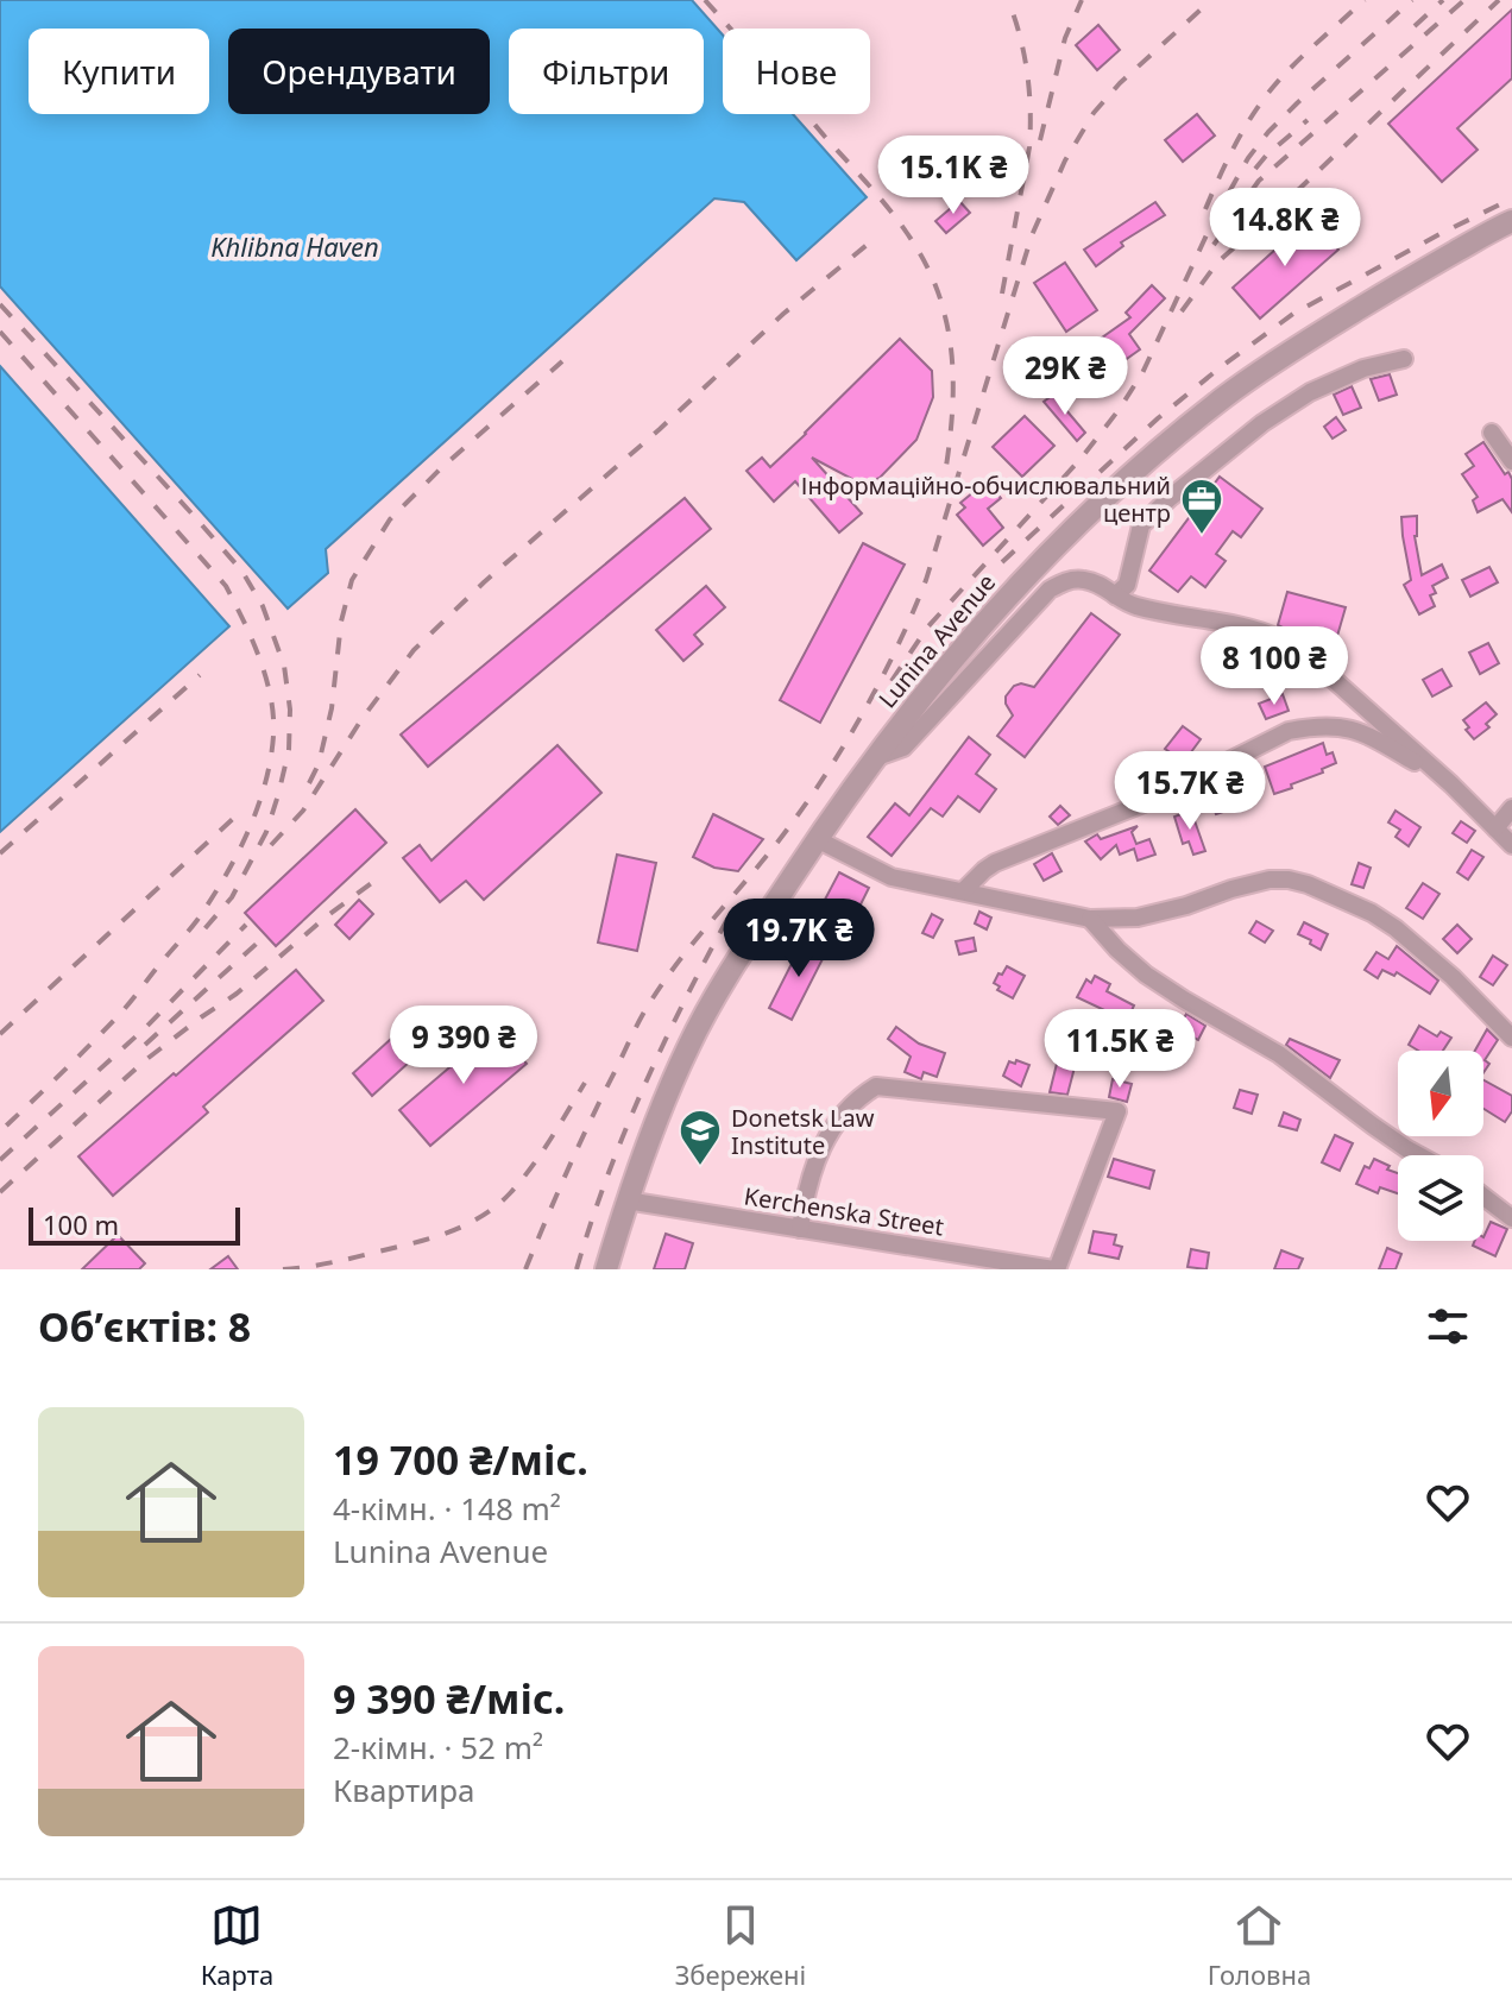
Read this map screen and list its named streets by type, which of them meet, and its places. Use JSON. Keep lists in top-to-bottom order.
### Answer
{
  "streets": {
    "street": ["Lunina Avenue", "Kerchenska Street"]
  },
  "crossings": [
    ["Lunina Avenue", "Kerchenska Street"]
  ],
  "water": ["Khlibna Haven"],
  "places": {
    "office": ["Інформаційно-обчислювальний центр"],
    "school or university": ["Donetsk Law Institute"]
  },
  "scale_bar": "100 m",
  "north": "bottom",
  "page": {
    "chip": [
      "Купити",
      "Орендувати",
      "Фільтри",
      "Нове"
    ],
    "price": [
      "15.1K ₴",
      "14.8K ₴",
      "29K ₴",
      "8 100 ₴",
      "15.7K ₴",
      "19.7K ₴",
      "9 390 ₴",
      "11.5K ₴"
    ],
    "scale": "100 m",
    "heading": "Об’єктів: 8",
    "list": [
      {
        "name": "19 700 ₴/міс.",
        "note": "4-кімн. · 148 m² · Lunina Avenue"
      },
      {
        "name": "9 390 ₴/міс.",
        "note": "2-кімн. · 52 m² · Квартира"
      }
    ],
    "tabs": ["Карта", "Збережені", "Головна"]
  }
}
